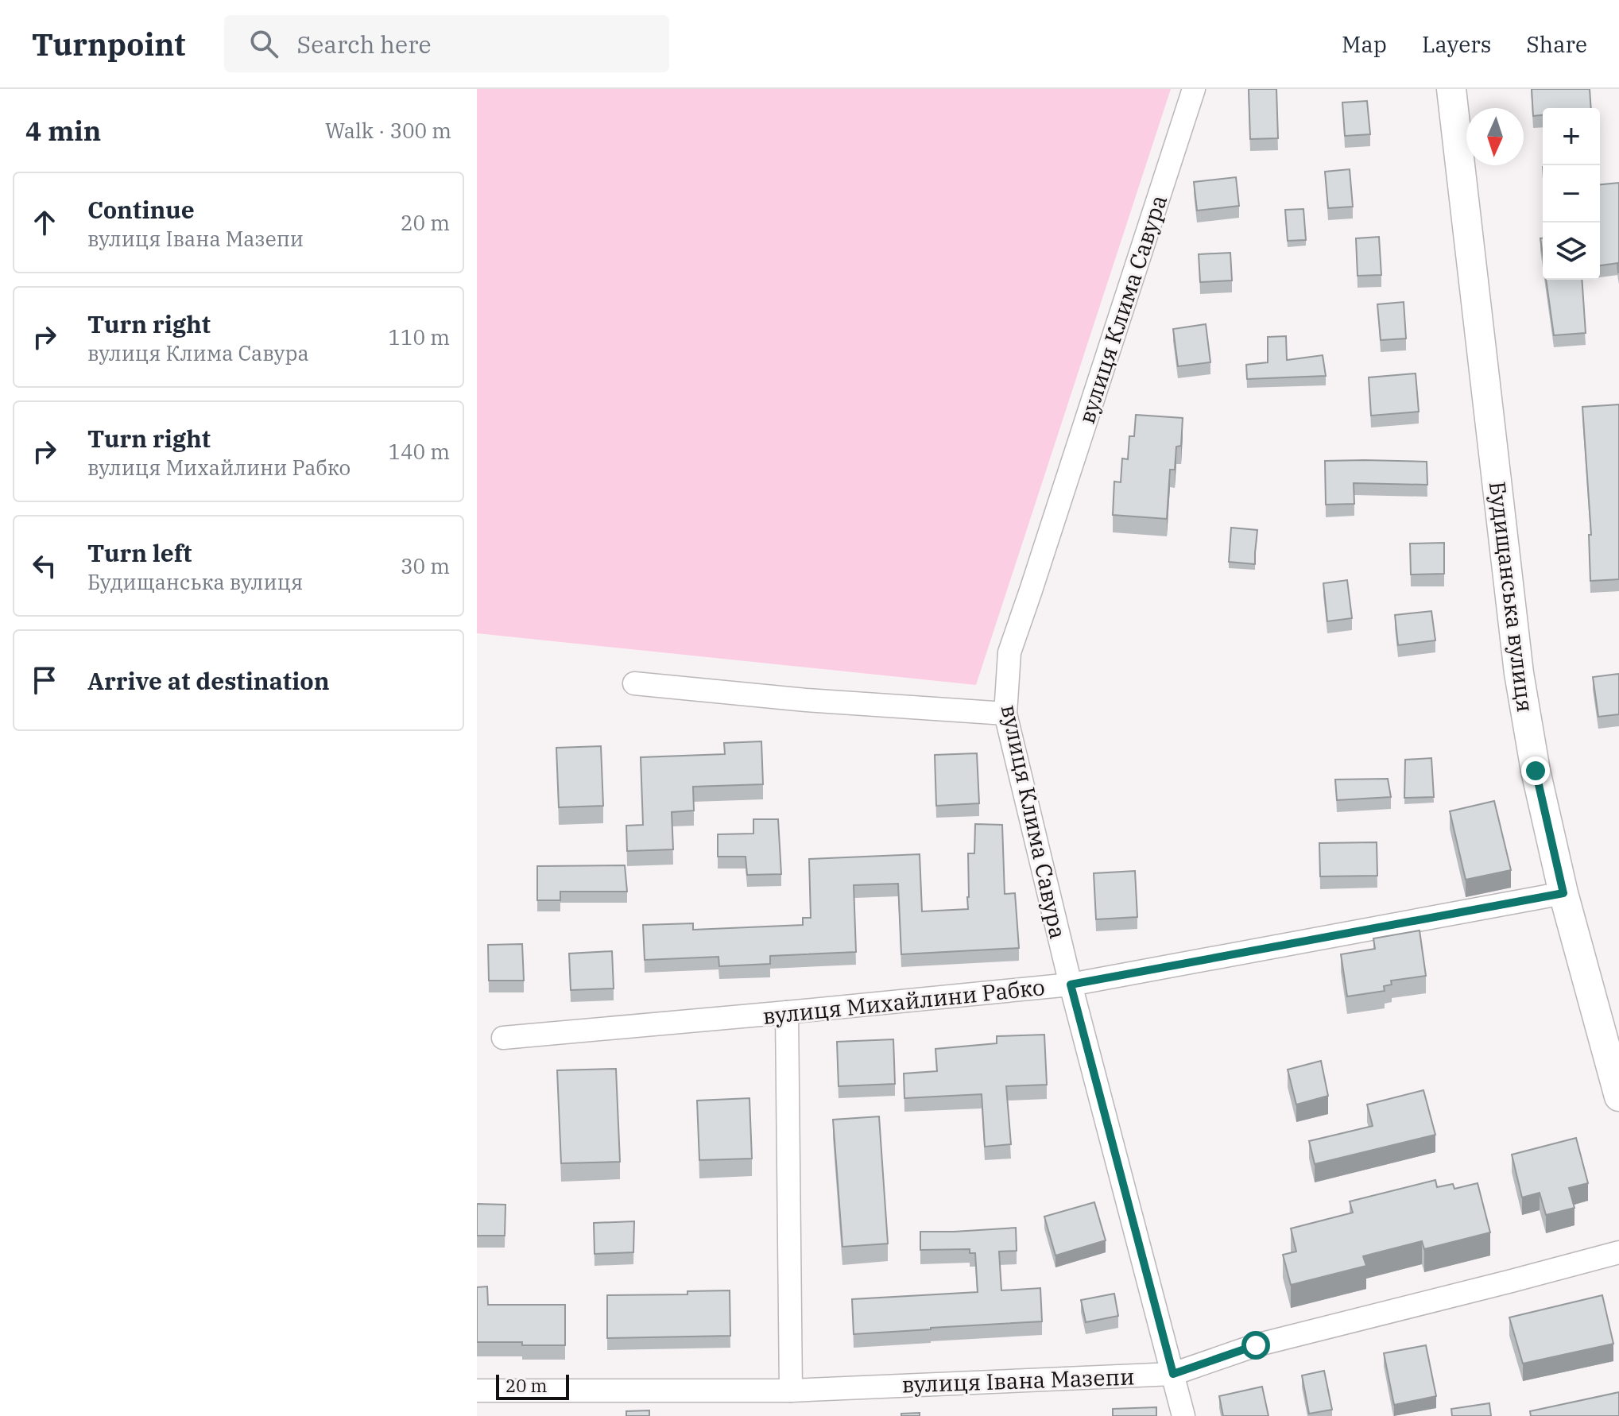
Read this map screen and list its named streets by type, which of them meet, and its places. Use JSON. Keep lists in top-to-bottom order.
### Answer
{
  "streets": {
    "street": [
      "вулиця Клима Савура",
      "Будищанська вулиця",
      "вулиця Михайлини Рабко",
      "вулиця Івана Мазепи"
    ]
  },
  "crossings": [
    ["вулиця Клима Савура", "вулиця Михайлини Рабко"],
    ["вулиця Клима Савура", "вулиця Івана Мазепи"],
    ["Будищанська вулиця", "вулиця Михайлини Рабко"]
  ],
  "scale_bar": "20 m",
  "north": "bottom",
  "page": {
    "header": "Turnpoint",
    "search": "Search here",
    "nav": ["Map", "Layers", "Share"],
    "heading": ["4 min", "Walk · 300 m"],
    "map_buttons": ["+", "−"],
    "list": [
      ["Continue", "вулиця Івана Мазепи", "20 m"],
      ["Turn right", "вулиця Клима Савура", "110 m"],
      ["Turn right", "вулиця Михайлини Рабко", "140 m"],
      ["Turn left", "Будищанська вулиця", "30 m"],
      "Arrive at destination"
    ],
    "scale": "20 m"
  }
}
